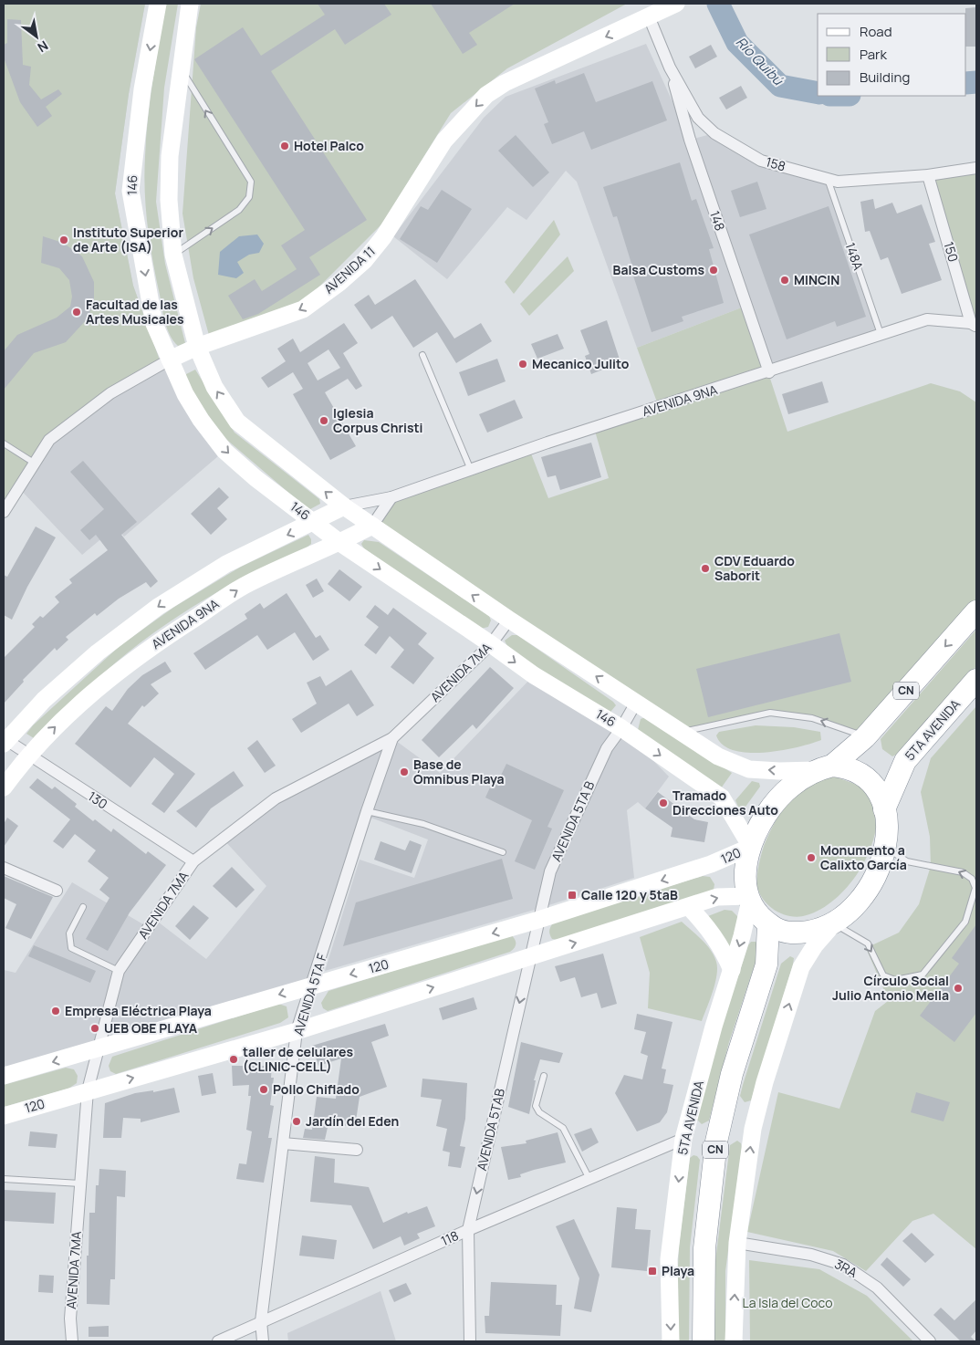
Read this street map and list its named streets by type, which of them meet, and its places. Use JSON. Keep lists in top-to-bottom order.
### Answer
{
  "streets": {
    "highway": ["CN", "5TA AVENIDA"],
    "main road": [
      "146",
      "AVENIDA 11",
      "AVENIDA 9NA",
      "120"
    ],
    "street": [
      "158",
      "148",
      "150",
      "AVENIDA 7MA",
      "130",
      "AVENIDA 5TA B",
      "AVENIDA 5TA F",
      "AVENIDA 5TAB",
      "118",
      "3RA"
    ],
    "lane": ["148A"]
  },
  "crossings": [
    ["158", "148"],
    ["158", "150"],
    ["158", "148A"],
    ["158", "AVENIDA 11"],
    ["146", "AVENIDA 11"],
    ["146", "AVENIDA 9NA"],
    ["146", "AVENIDA 7MA"],
    ["146", "CN"],
    ["146", "5TA AVENIDA"],
    ["146", "AVENIDA 5TA B"],
    ["146", "120"],
    ["148", "AVENIDA 9NA"],
    ["150", "AVENIDA 9NA"],
    ["148A", "AVENIDA 9NA"],
    ["AVENIDA 9NA", "130"],
    ["AVENIDA 7MA", "130"],
    ["AVENIDA 7MA", "120"],
    ["AVENIDA 7MA", "AVENIDA 5TA F"],
    ["CN", "5TA AVENIDA"],
    ["CN", "120"],
    ["5TA AVENIDA", "120"],
    ["5TA AVENIDA", "118"],
    ["AVENIDA 5TA B", "120"],
    ["AVENIDA 5TA B", "AVENIDA 5TAB"],
    ["120", "AVENIDA 5TA F"],
    ["120", "AVENIDA 5TAB"],
    ["AVENIDA 5TA F", "118"],
    ["AVENIDA 5TAB", "118"]
  ],
  "one_way": ["AVENIDA 11", "AVENIDA 5TAB"],
  "water": ["Río Quibú"],
  "parks": ["La Isla del Coco"],
  "places": {
    "other": [
      "Hotel Palco",
      "Instituto Superior de Arte (ISA)",
      "Balsa Customs",
      "MINCIN",
      "Facultad de las Artes Musicales",
      "Mecanico Julito",
      "Iglesia Corpus Christi",
      "CDV Eduardo Saborit",
      "Base de Ómnibus Playa",
      "Tramado Direcciones Auto",
      "Monumento a Calixto García",
      "Círculo Social Julio Antonio Mella",
      "Empresa Eléctrica Playa",
      "UEB OBE PLAYA",
      "taller de celulares (CLINIC-CELL)",
      "Pollo Chiflado",
      "Jardín del Eden"
    ],
    "transit": ["Calle 120 y 5taB", "Playa"]
  },
  "legend": ["Road", "Park", "Building"],
  "north": "bottom right"
}
